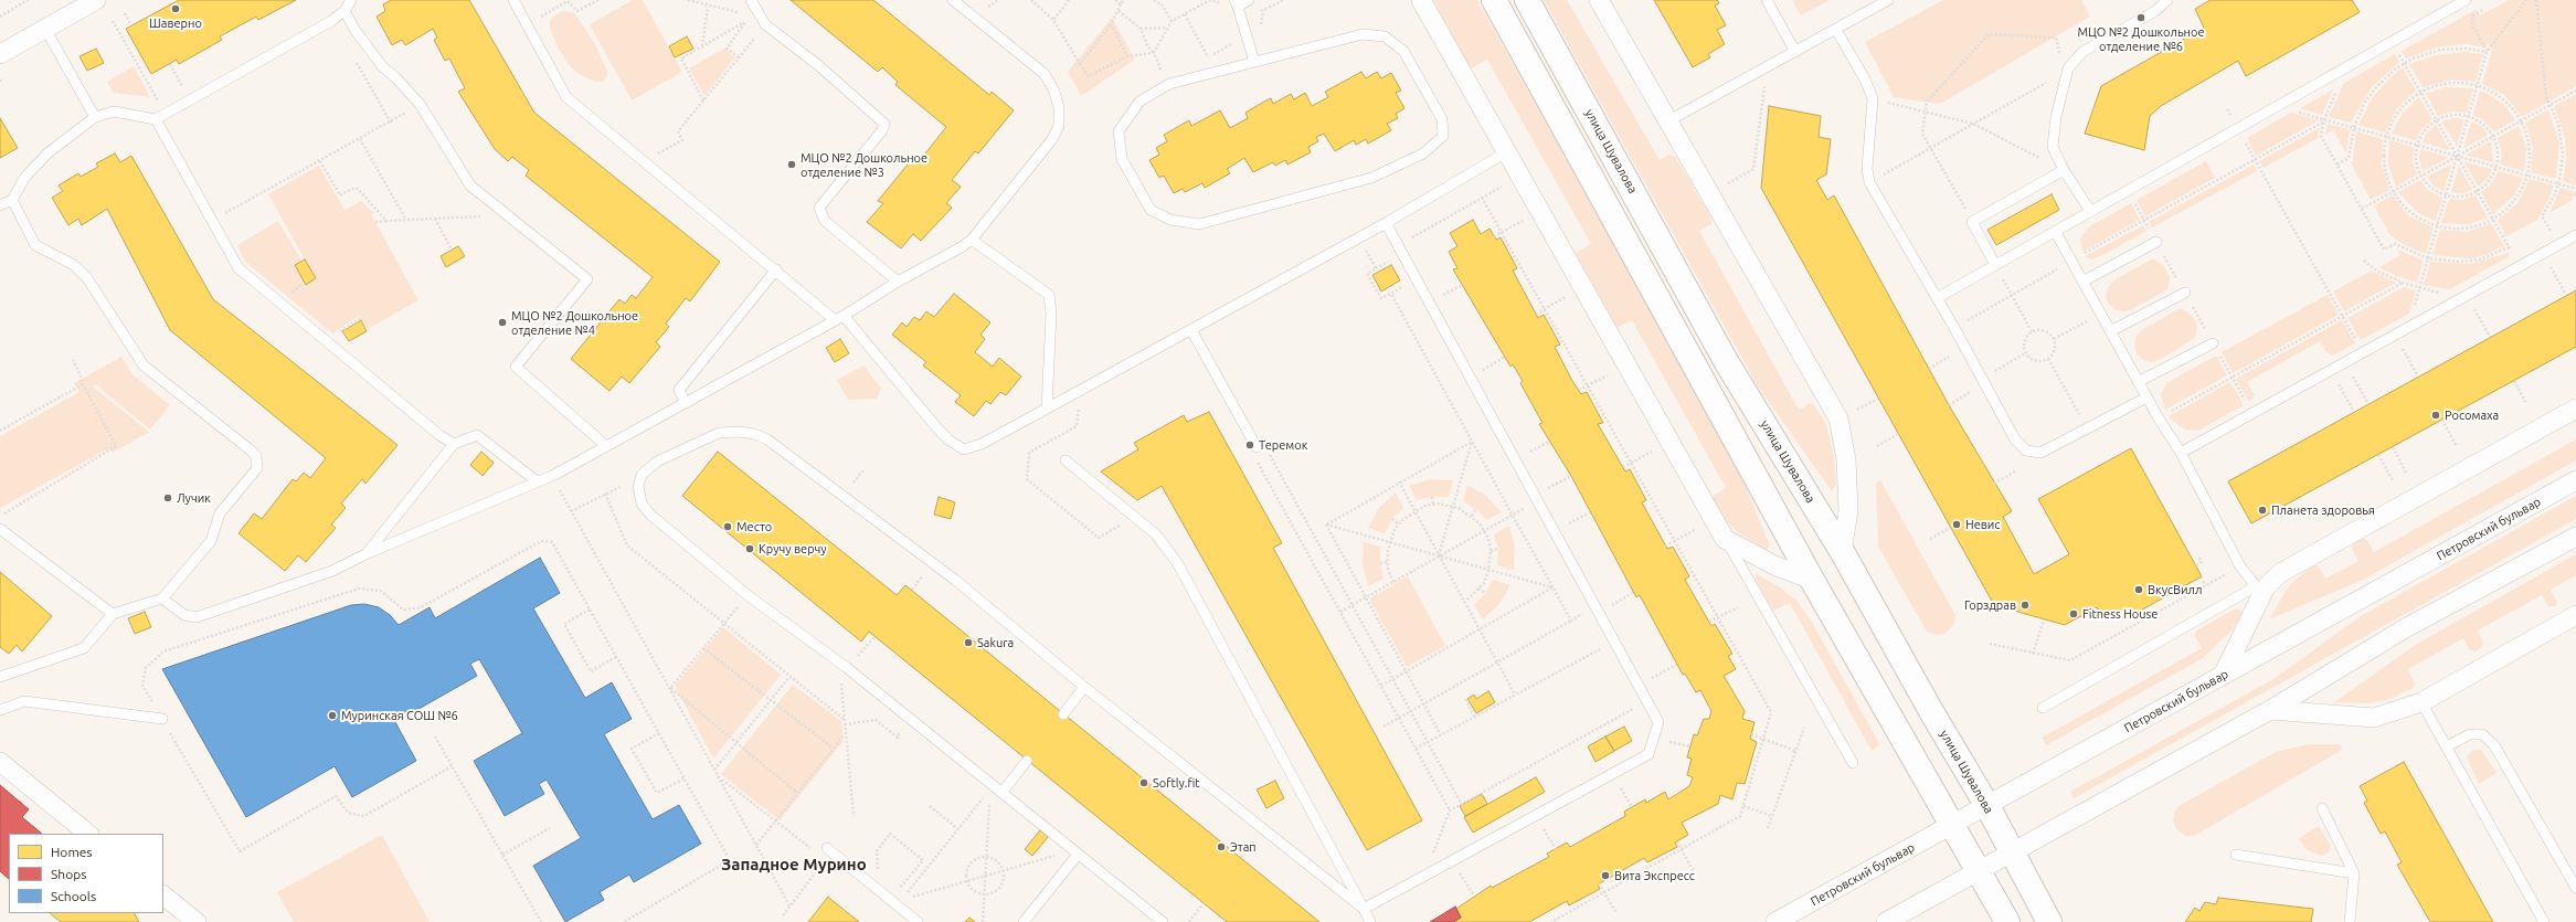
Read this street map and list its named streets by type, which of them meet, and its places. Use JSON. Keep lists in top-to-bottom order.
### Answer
{
  "streets": {
    "street": ["улица Шувалова", "Петровский бульвар"]
  },
  "crossings": [
    ["улица Шувалова", "Петровский бульвар"]
  ],
  "districts": ["Западное Мурино"],
  "places": [
    "Шаверно",
    "МЦО №2 Дошкольное отделение №6",
    "МЦО №2 Дошкольное отделение №3",
    "МЦО №2 Дошкольное отделение №4",
    "Росомаха",
    "Теремок",
    "Лучик",
    "Планета здоровья",
    "Невис",
    "Место",
    "Кручу верчу",
    "ВкусВилл",
    "Горздрав",
    "Fitness House",
    "Sakura",
    "Муринская СОШ №6",
    "Softly.fit",
    "Этап",
    "Вита Экспресс"
  ],
  "legend": ["Homes", "Shops", "Schools"]
}
